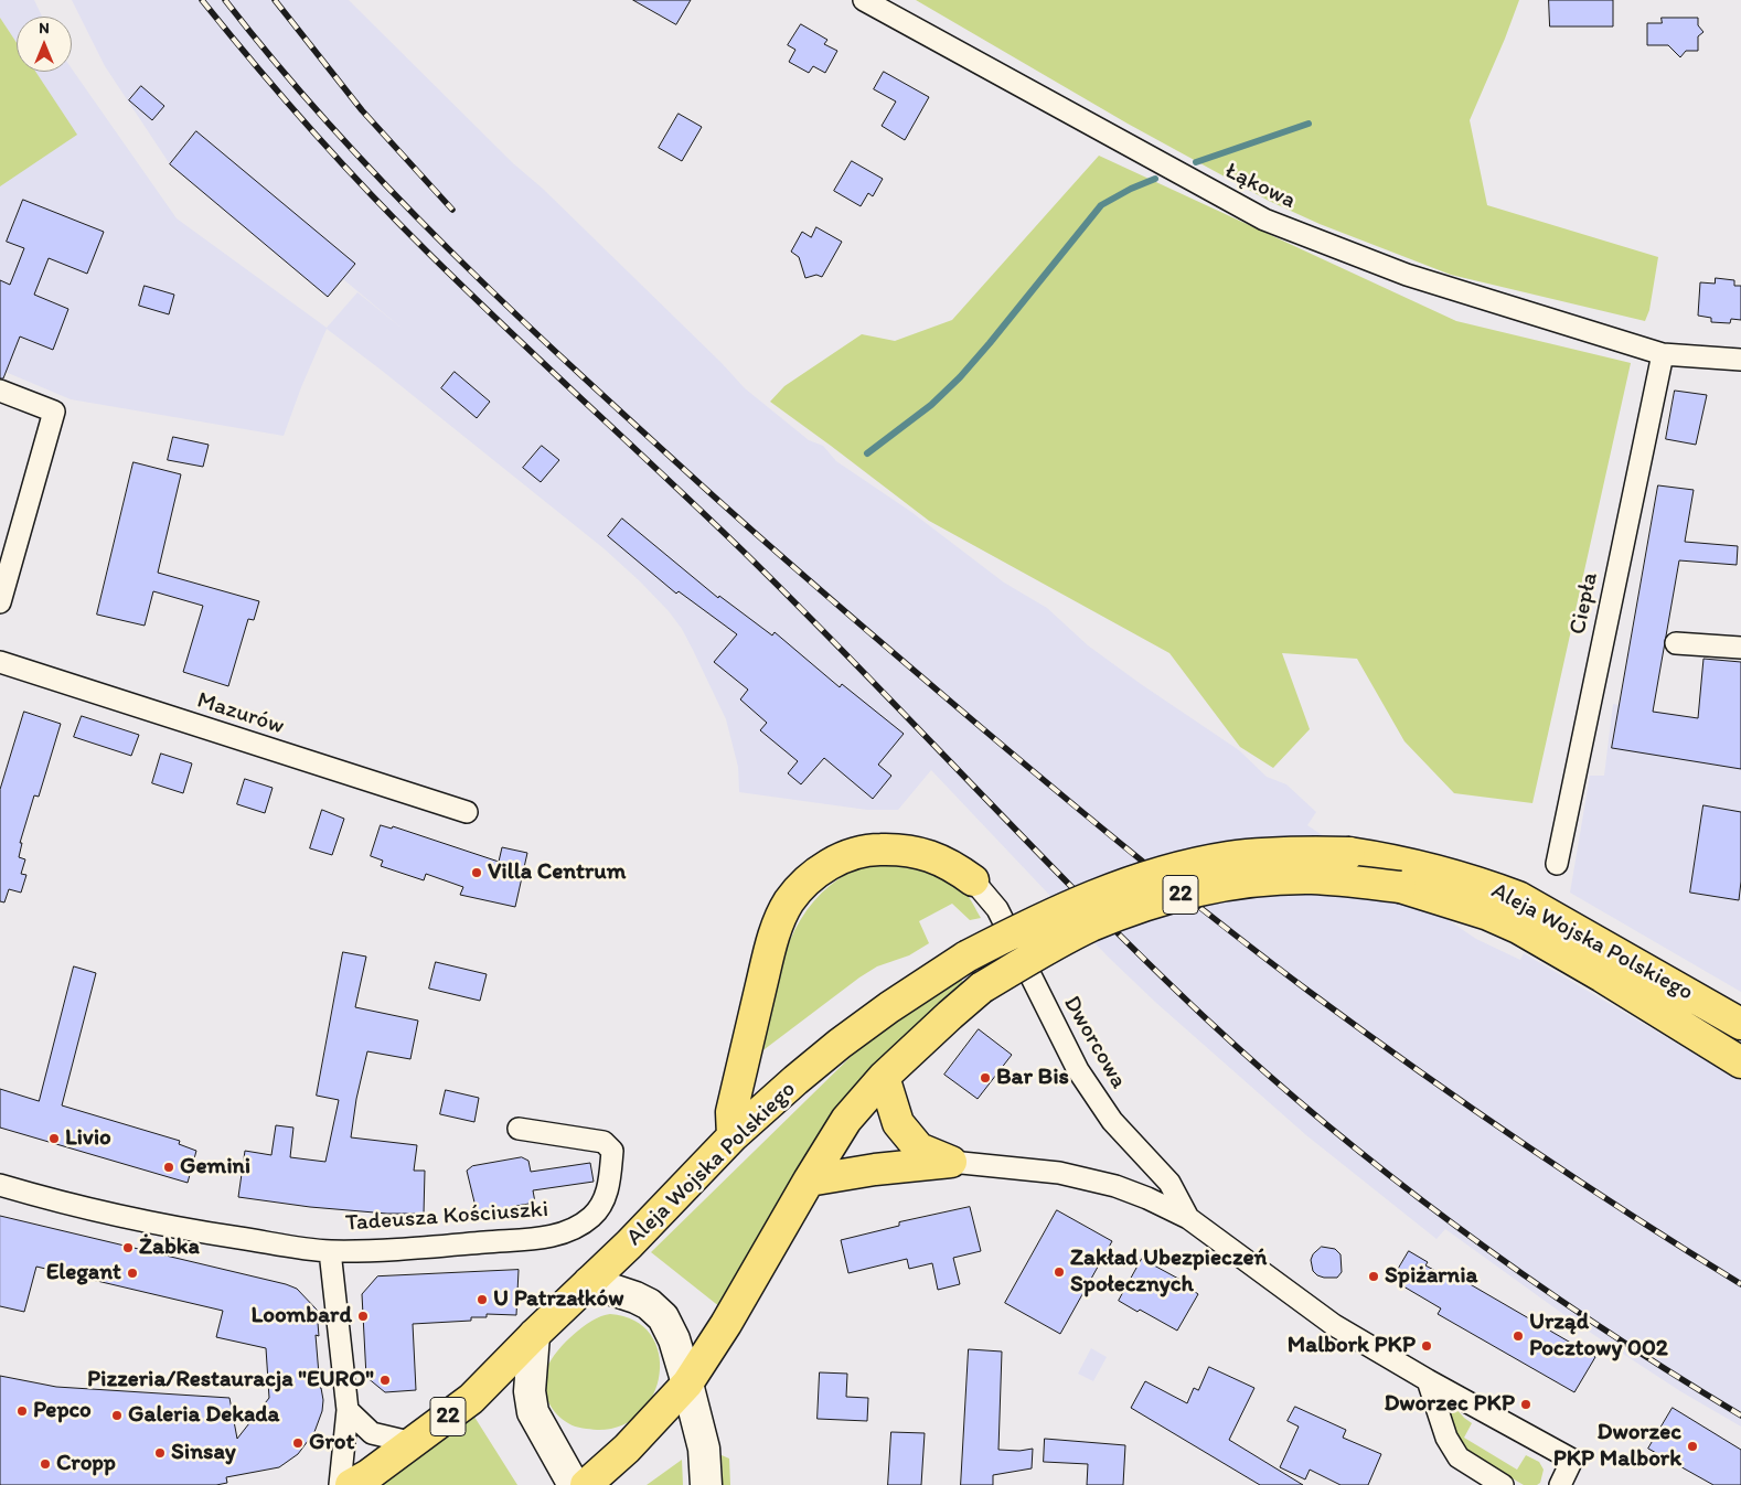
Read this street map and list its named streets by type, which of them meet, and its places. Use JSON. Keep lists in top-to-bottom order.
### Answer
{
  "streets": {
    "main road": ["22", "Aleja Wojska Polskiego"],
    "street": [
      "Łąkowa",
      "Ciepła",
      "Mazurów",
      "Dworcowa",
      "Tadeusza Kościuszki"
    ]
  },
  "crossings": [
    ["Łąkowa", "Ciepła"],
    ["22", "Aleja Wojska Polskiego"]
  ],
  "places": [
    "Villa Centrum",
    "Bar Bis",
    "Livio",
    "Gemini",
    "Żabka",
    "Zakład Ubezpieczeń Społecznych",
    "Elegant",
    "Spiżarnia",
    "U Patrzałków",
    "Loombard",
    "Urząd Pocztowy 002",
    "Malbork PKP",
    "Pizzeria/Restauracja \"EURO\"",
    "Dworzec PKP",
    "Pepco",
    "Galeria Dekada",
    "Grot",
    "Dworzec PKP Malbork",
    "Sinsay",
    "Cropp"
  ],
  "north": "top"
}
